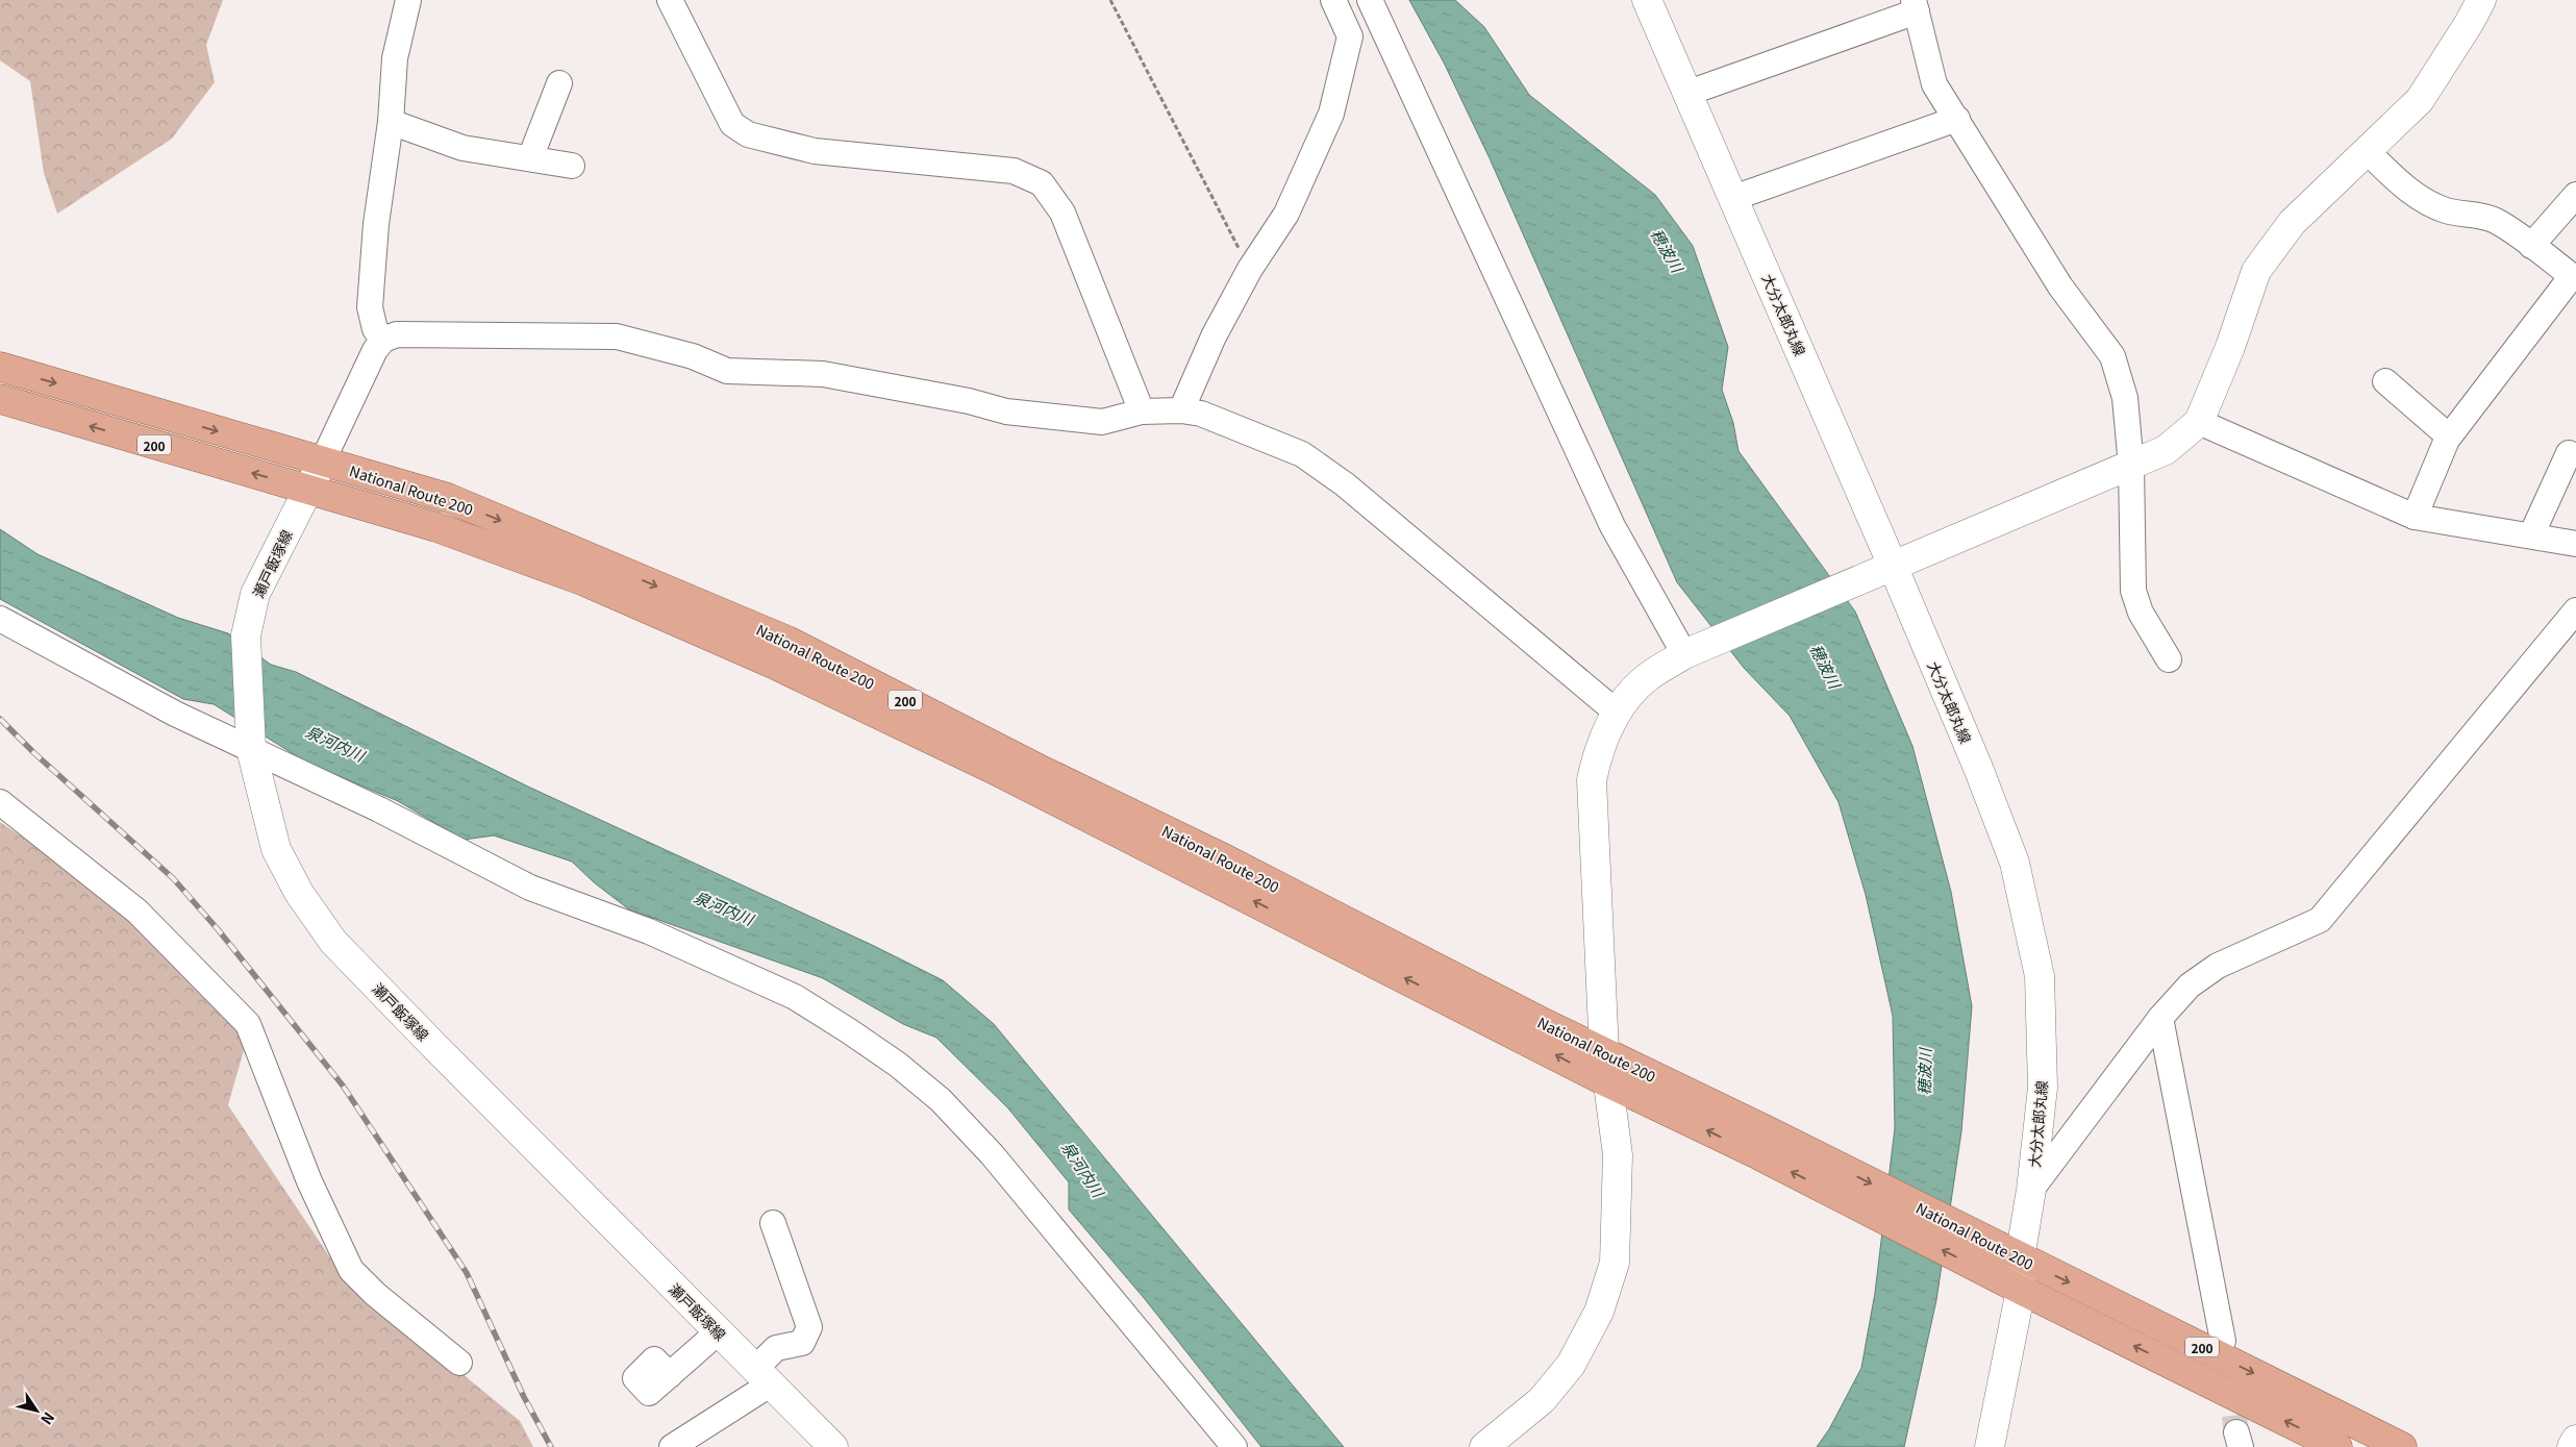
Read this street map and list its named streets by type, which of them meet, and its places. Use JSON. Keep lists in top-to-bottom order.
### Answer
{
  "streets": {
    "highway": ["200", "National Route 200"],
    "main road": ["大分太郎丸線", "瀬戸飯塚線"]
  },
  "crossings": [
    ["大分太郎丸線", "National Route 200"],
    ["National Route 200", "瀬戸飯塚線"]
  ],
  "water": ["穂波川", "泉河内川"],
  "north": "bottom right"
}
